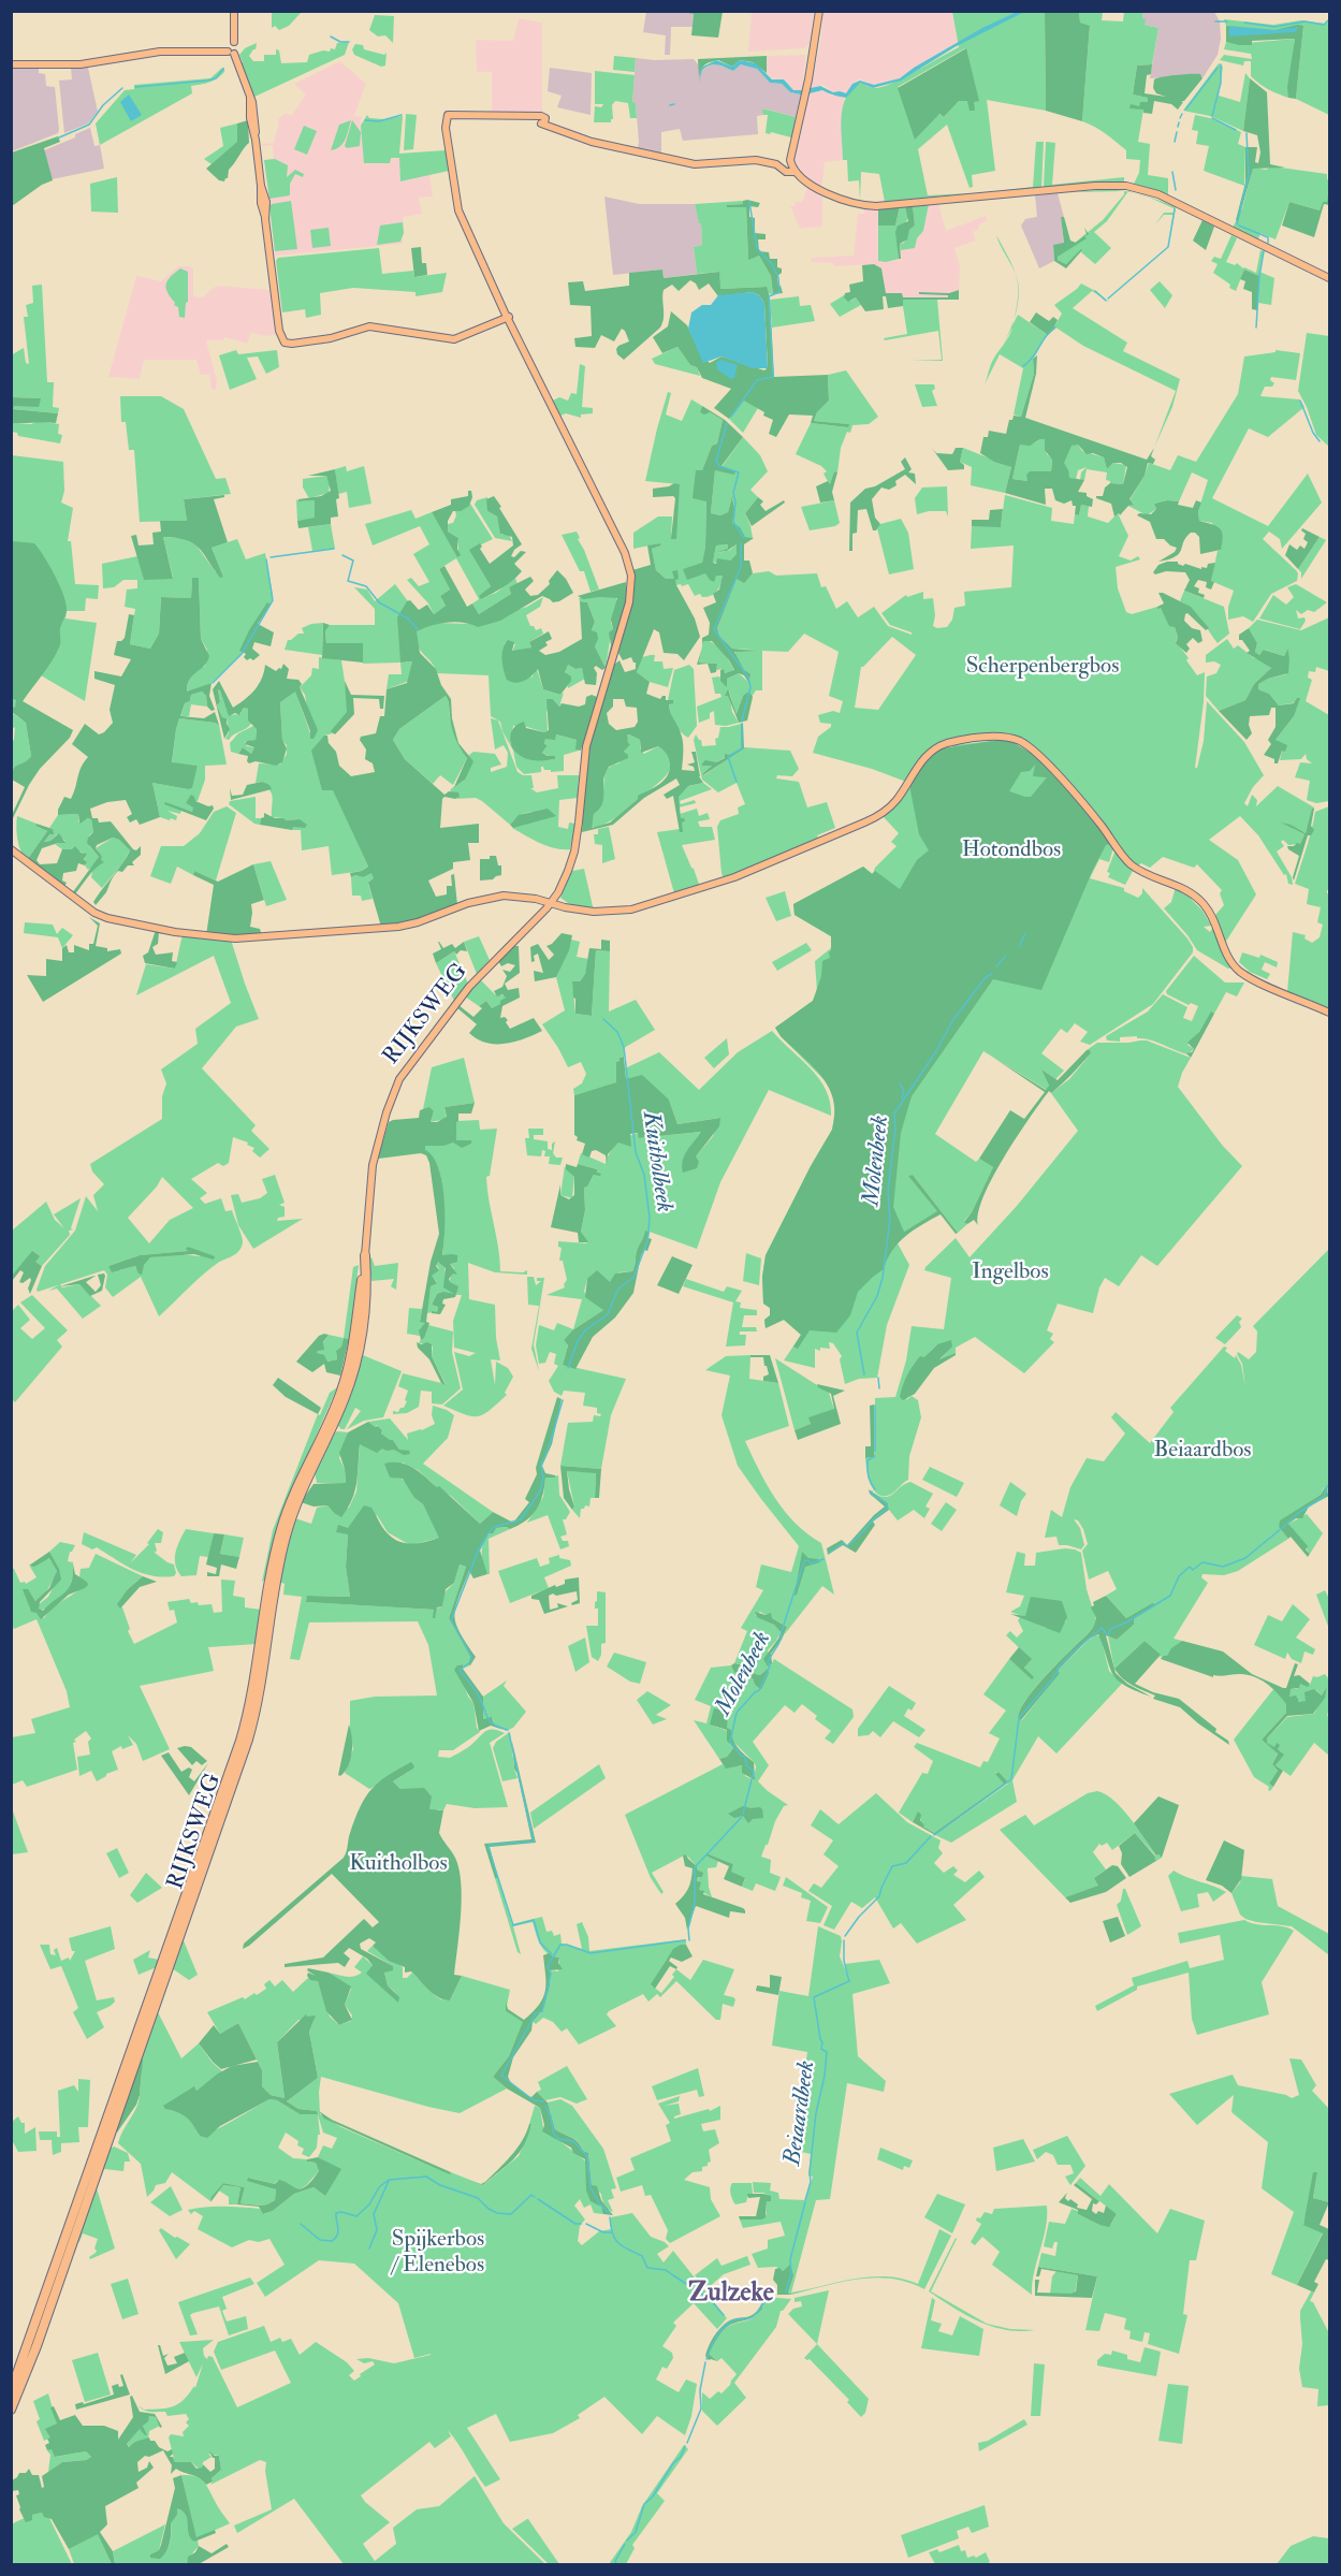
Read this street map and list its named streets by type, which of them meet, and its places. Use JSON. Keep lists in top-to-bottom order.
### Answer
{
  "streets": {
    "highway": ["RIJKSWEG"]
  },
  "districts": ["Zulzeke"],
  "water": ["Molenbeek", "Kuitholbeek", "Beiaardbeek"],
  "parks": [
    "Scherpenbergbos",
    "Hotondbos",
    "Ingelbos",
    "Beiaardbos",
    "Kuitholbos",
    "Spijkerbos / Elenebos"
  ]
}
